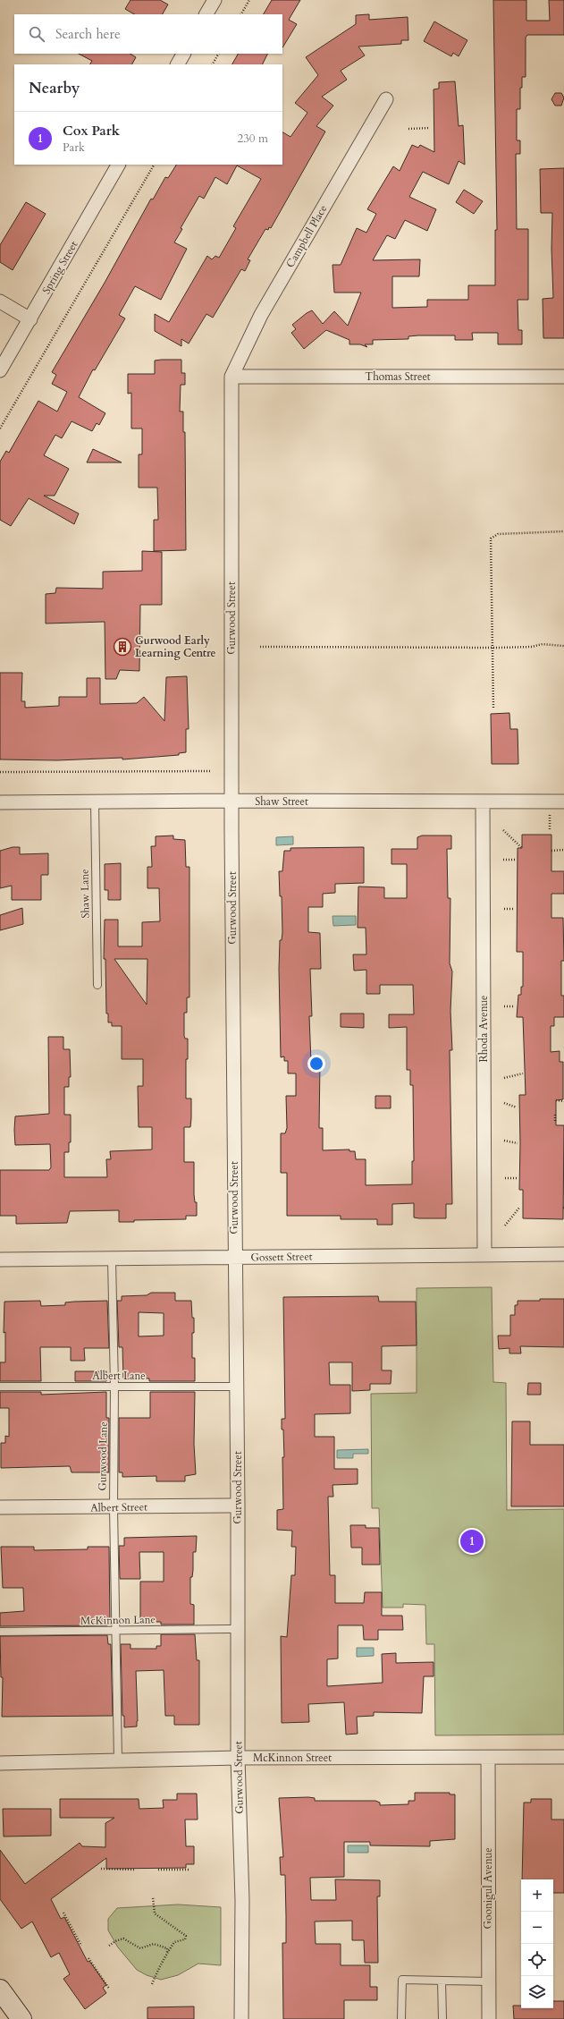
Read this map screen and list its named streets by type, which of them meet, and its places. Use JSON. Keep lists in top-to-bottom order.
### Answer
{
  "streets": {
    "street": [
      "Campbell Place",
      "Spring Street",
      "Thomas Street",
      "Gurwood Street",
      "Shaw Street",
      "Rhoda Avenue",
      "Gossett Street",
      "Albert Street",
      "McKinnon Street",
      "Goonigul Avenue"
    ],
    "lane": [
      "Shaw Lane",
      "Albert Lane",
      "Gurwood Lane",
      "McKinnon Lane"
    ]
  },
  "crossings": [
    ["Campbell Place", "Thomas Street"],
    ["Campbell Place", "Gurwood Street"],
    ["Thomas Street", "Gurwood Street"],
    ["Gurwood Street", "Shaw Street"],
    ["Gurwood Street", "Gossett Street"],
    ["Gurwood Street", "Albert Lane"],
    ["Gurwood Street", "Albert Street"],
    ["Gurwood Street", "McKinnon Lane"],
    ["Gurwood Street", "McKinnon Street"],
    ["Shaw Street", "Shaw Lane"],
    ["Shaw Street", "Rhoda Avenue"],
    ["Rhoda Avenue", "Gossett Street"],
    ["Gossett Street", "Gurwood Lane"],
    ["Albert Lane", "Gurwood Lane"],
    ["Gurwood Lane", "Albert Street"],
    ["Gurwood Lane", "McKinnon Lane"],
    ["Gurwood Lane", "McKinnon Street"],
    ["McKinnon Street", "Goonigul Avenue"]
  ],
  "places": {
    "building": ["Gurwood Early Learning Centre"]
  },
  "page": {
    "search": "Search here",
    "heading": "Nearby",
    "list": [
      {
        "mark": "1",
        "name": "Cox Park",
        "note": "Park",
        "value": "230 m"
      }
    ],
    "pins": "1",
    "map_buttons": ["+", "−"]
  }
}
